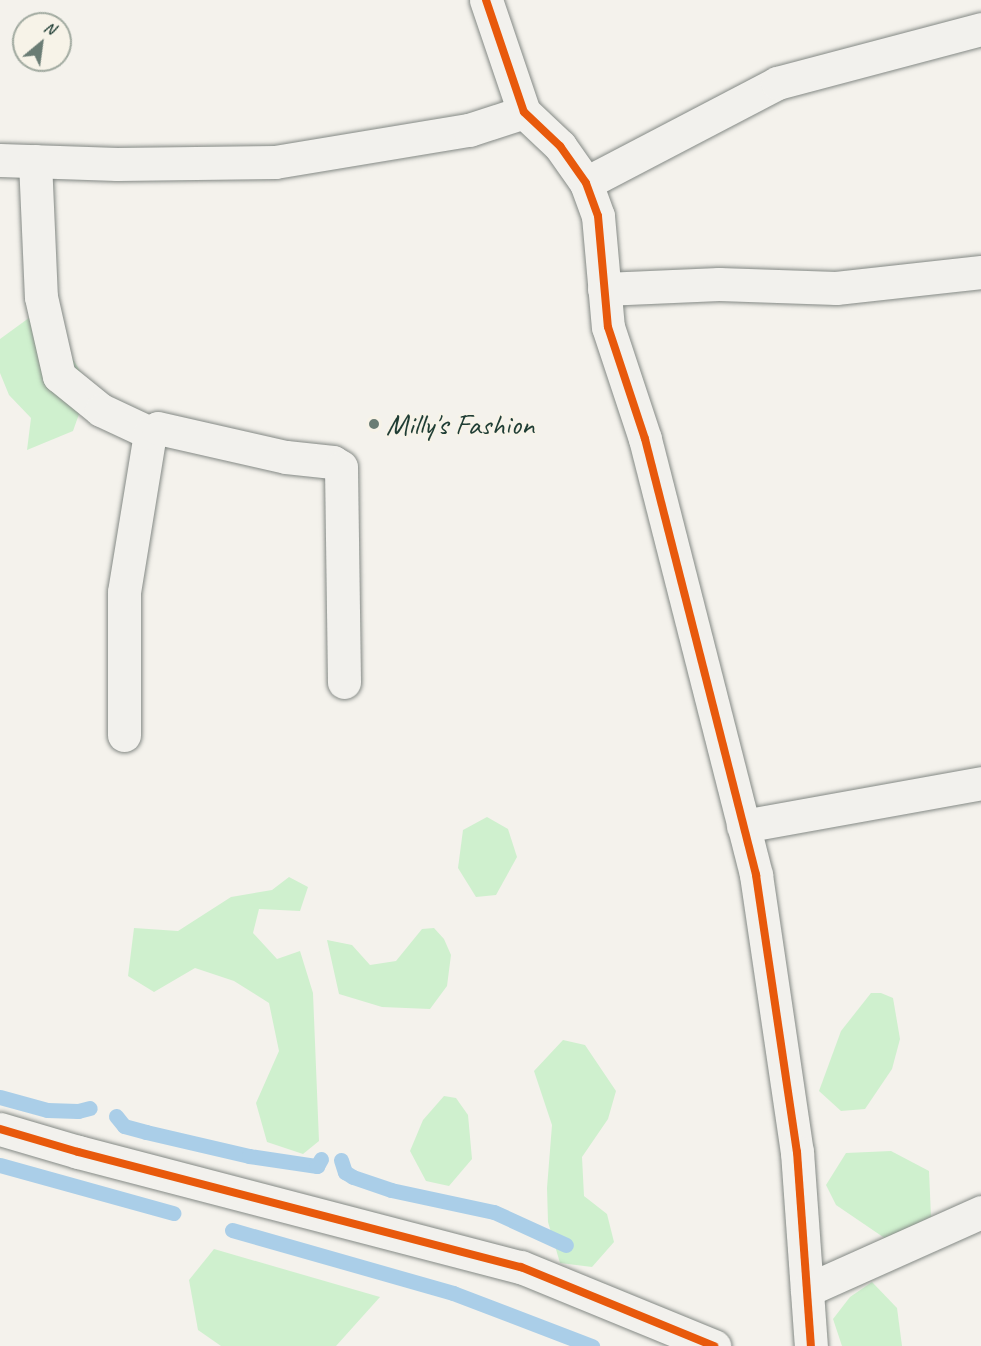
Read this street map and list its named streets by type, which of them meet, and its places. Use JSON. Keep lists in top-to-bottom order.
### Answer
{
  "places": ["Milly's Fashion"],
  "north": "top right"
}
